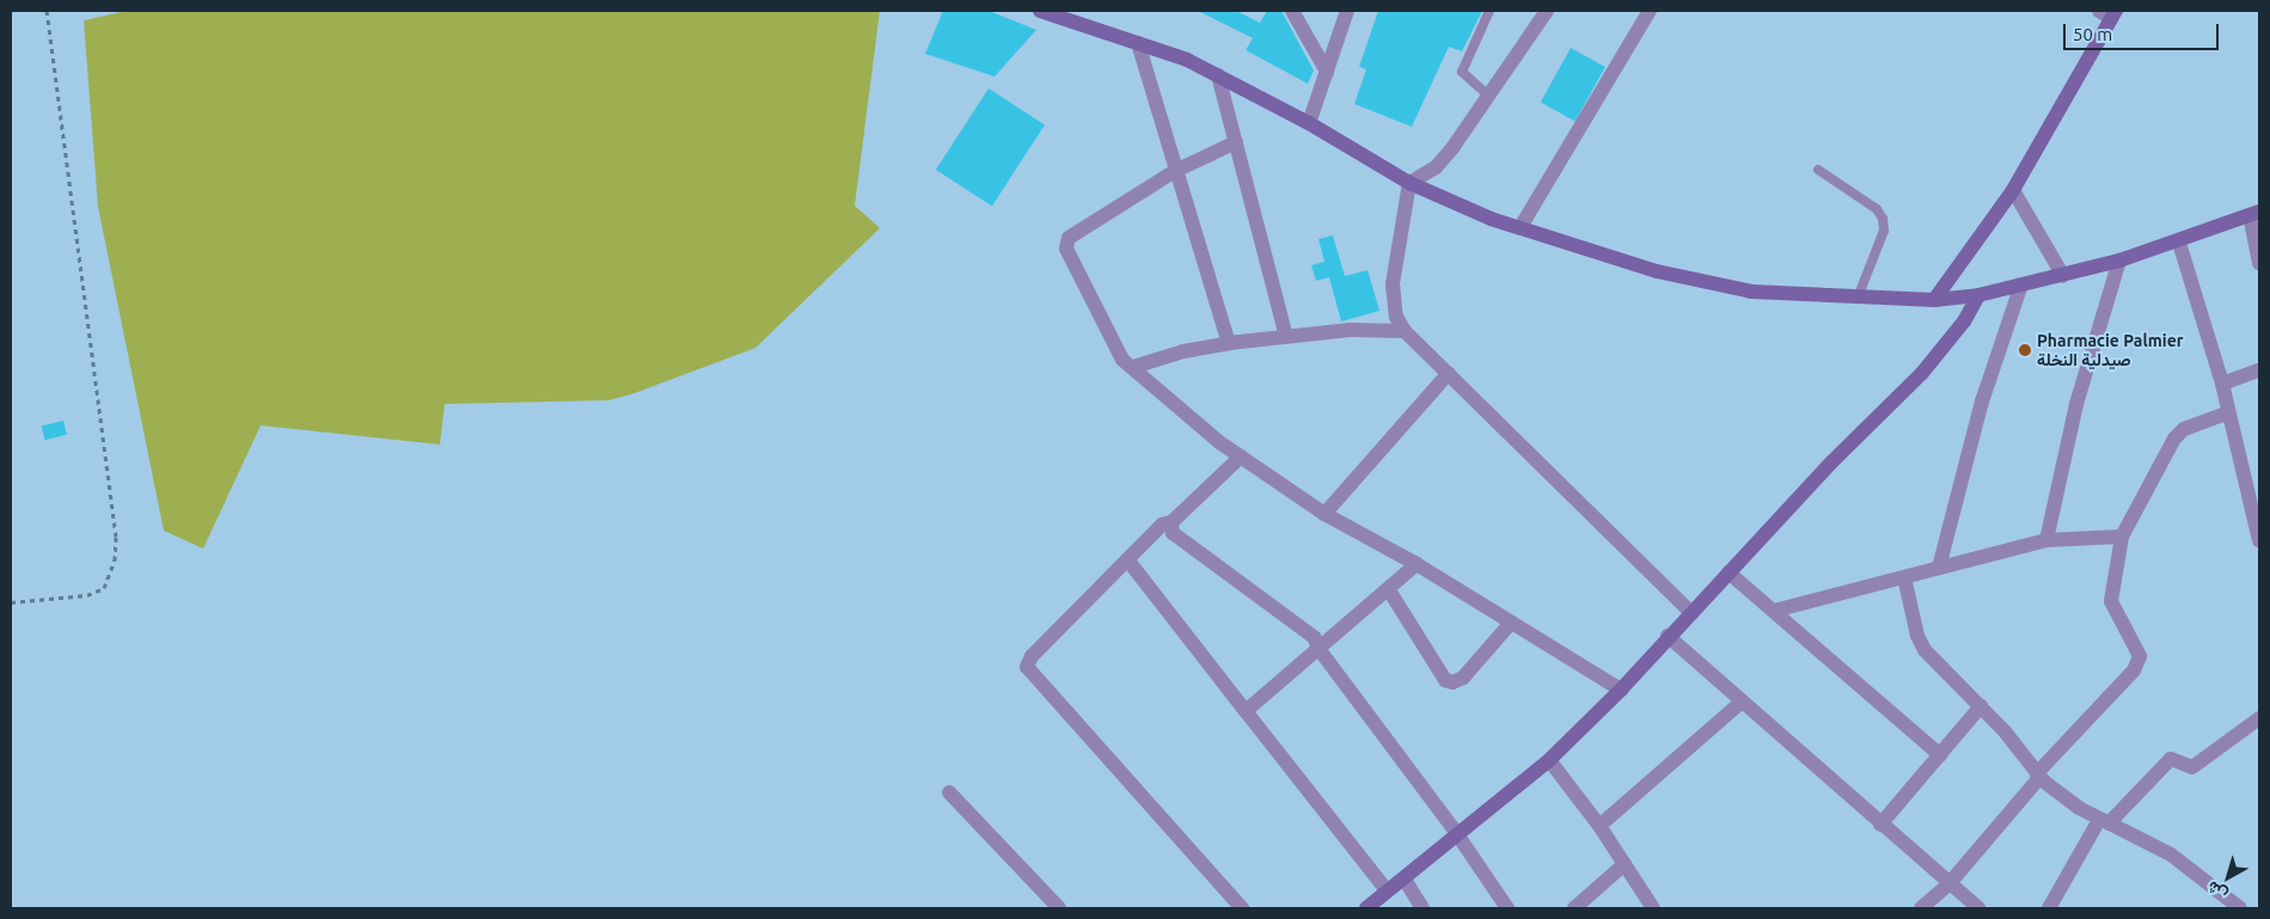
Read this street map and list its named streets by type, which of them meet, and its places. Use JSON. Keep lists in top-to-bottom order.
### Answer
{
  "places": ["Pharmacie Palmier صيدلية النخلة"],
  "scale_bar": "50 m",
  "north": "bottom left"
}
